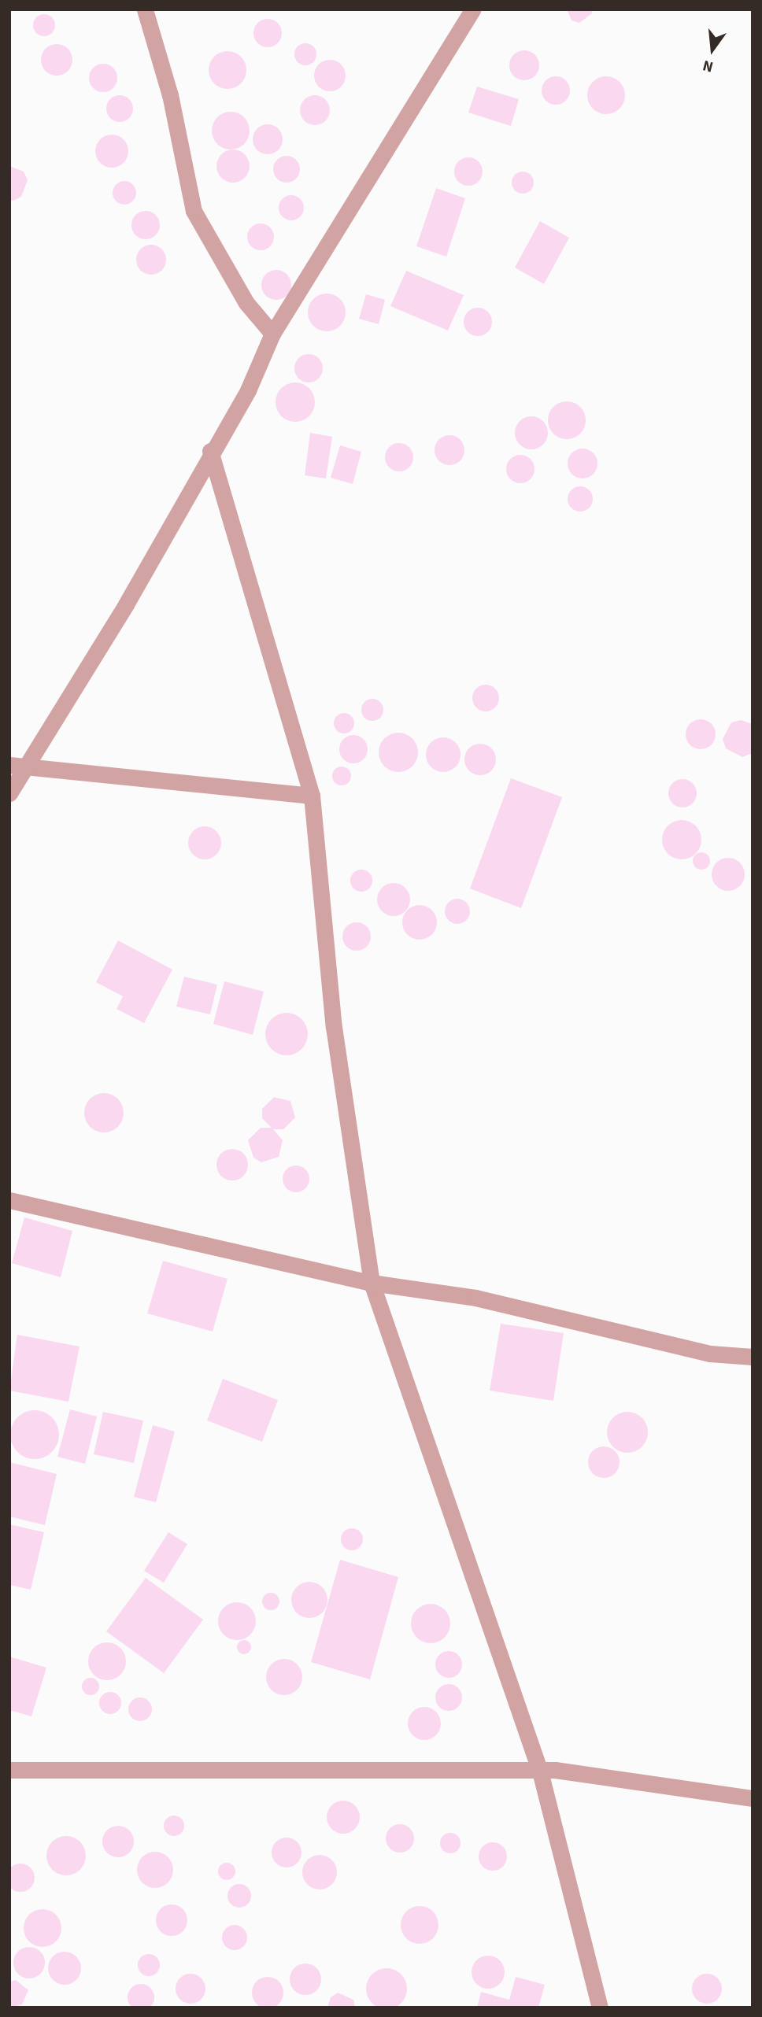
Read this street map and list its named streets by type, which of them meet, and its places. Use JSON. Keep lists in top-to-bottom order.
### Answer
{
  "north": "bottom"
}
